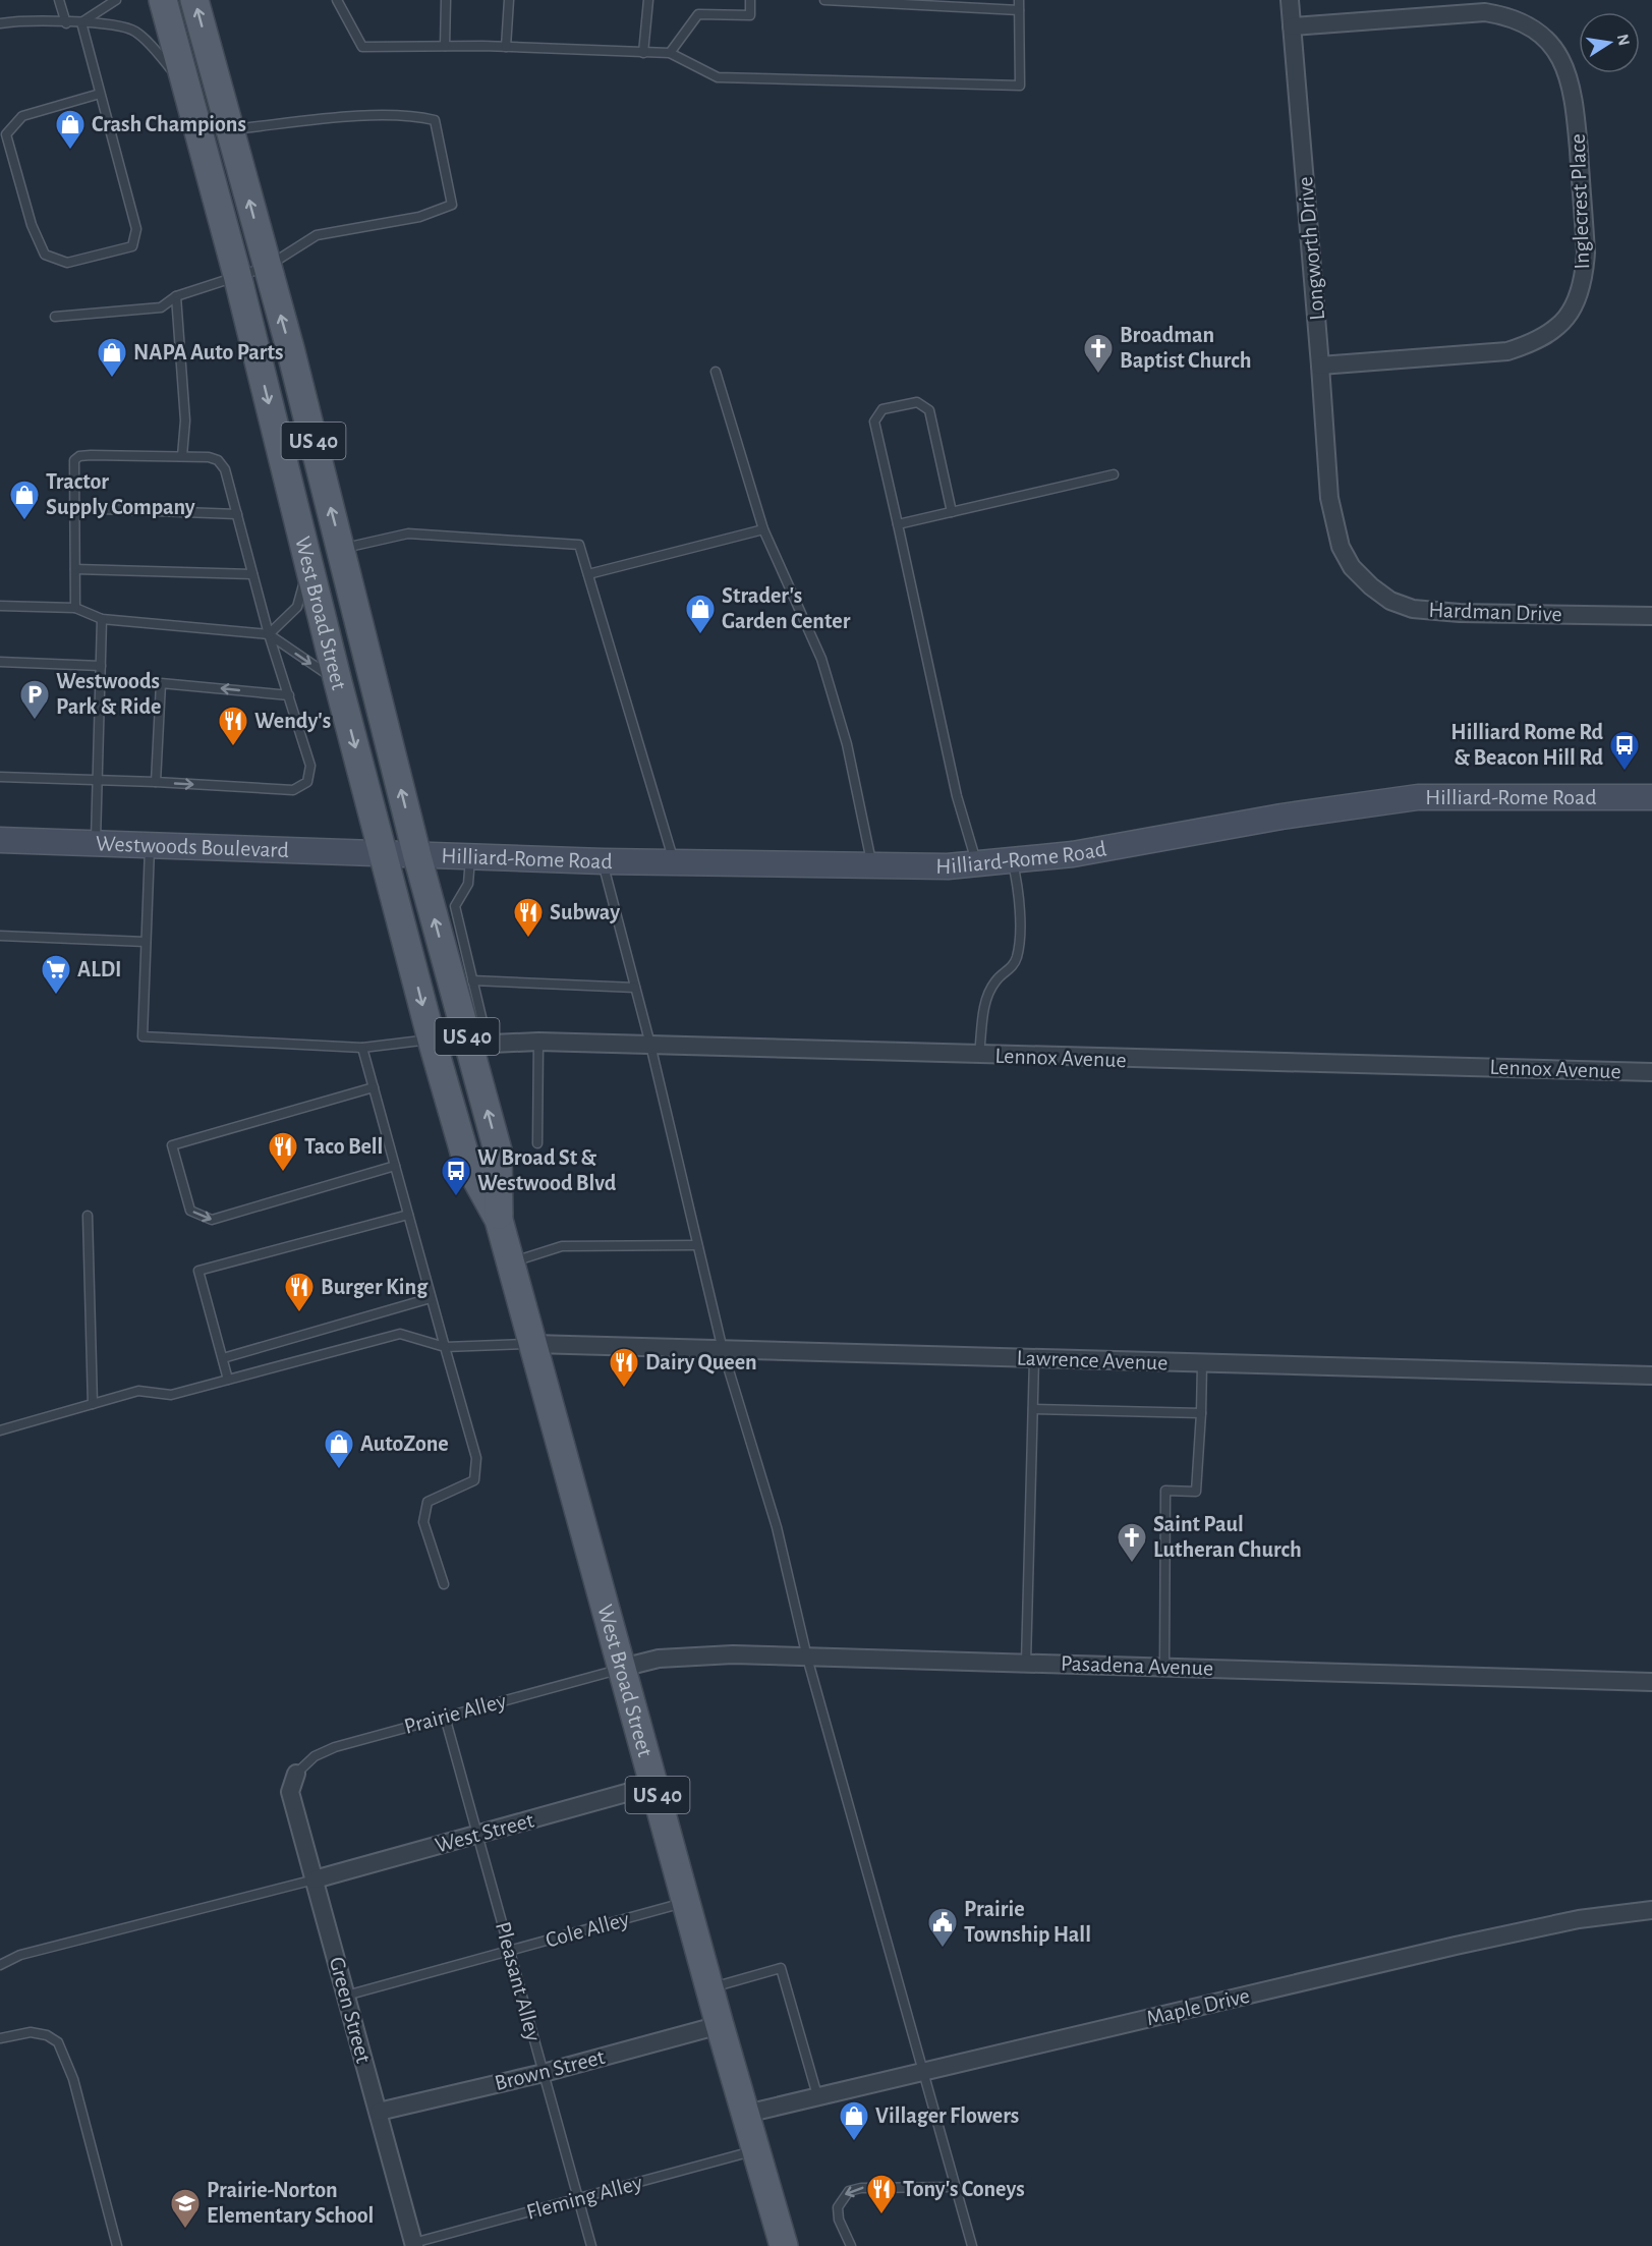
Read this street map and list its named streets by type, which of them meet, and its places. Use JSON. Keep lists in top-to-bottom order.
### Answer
{
  "streets": {
    "main road": [
      "US 40",
      "West Broad Street",
      "Hilliard-Rome Road",
      "Westwoods Boulevard"
    ],
    "street": [
      "Inglecrest Place",
      "Longworth Drive",
      "Hardman Drive",
      "Lennox Avenue",
      "Lawrence Avenue",
      "Pasadena Avenue",
      "West Street",
      "Maple Drive",
      "Green Street",
      "Brown Street"
    ],
    "lane": [
      "Prairie Alley",
      "Cole Alley",
      "Pleasant Alley",
      "Fleming Alley"
    ]
  },
  "crossings": [
    ["Inglecrest Place", "Longworth Drive"],
    ["Longworth Drive", "Hardman Drive"],
    ["West Broad Street", "Hilliard-Rome Road"],
    ["West Broad Street", "Westwoods Boulevard"],
    ["West Broad Street", "Lennox Avenue"],
    ["West Broad Street", "Lawrence Avenue"],
    ["West Broad Street", "Pasadena Avenue"],
    ["West Broad Street", "Prairie Alley"],
    ["West Broad Street", "West Street"],
    ["West Broad Street", "Cole Alley"],
    ["West Broad Street", "Maple Drive"],
    ["West Broad Street", "Brown Street"],
    ["West Broad Street", "Fleming Alley"],
    ["Hilliard-Rome Road", "Westwoods Boulevard"],
    ["Pasadena Avenue", "Prairie Alley"],
    ["Prairie Alley", "Pleasant Alley"],
    ["Prairie Alley", "Green Street"],
    ["West Street", "Pleasant Alley"],
    ["West Street", "Green Street"],
    ["Cole Alley", "Pleasant Alley"],
    ["Cole Alley", "Green Street"],
    ["Pleasant Alley", "Brown Street"],
    ["Pleasant Alley", "Fleming Alley"],
    ["Green Street", "Brown Street"],
    ["Green Street", "Fleming Alley"]
  ],
  "places": {
    "shop": [
      "Crash Champions",
      "NAPA Auto Parts",
      "Tractor Supply Company",
      "Strader's Garden Center",
      "AutoZone",
      "Villager Flowers"
    ],
    "church": ["Broadman Baptist Church", "Saint Paul Lutheran Church"],
    "parking": ["Westwoods Park & Ride"],
    "restaurant": [
      "Wendy's",
      "Subway",
      "Taco Bell",
      "Burger King",
      "Dairy Queen",
      "Tony's Coneys"
    ],
    "bus stop": ["Hilliard Rome Rd & Beacon Hill Rd", "W Broad St & Westwood Blvd"],
    "supermarket": ["ALDI"],
    "public building": ["Prairie Township Hall"],
    "school or university": ["Prairie-Norton Elementary School"]
  },
  "north": "right"
}
